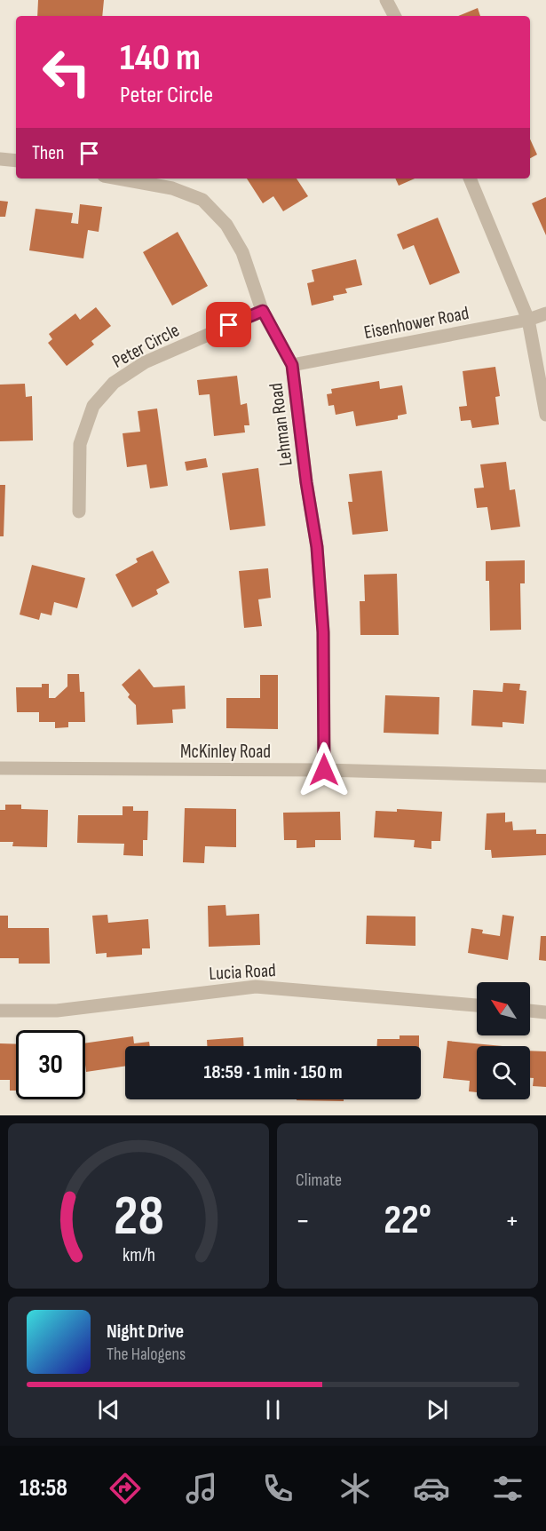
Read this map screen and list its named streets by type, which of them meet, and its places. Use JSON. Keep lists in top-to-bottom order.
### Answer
{
  "streets": {
    "street": [
      "Eisenhower Road",
      "Peter Circle",
      "Lehman Road",
      "McKinley Road",
      "Lucia Road"
    ]
  },
  "crossings": [
    ["Eisenhower Road", "Lehman Road"],
    ["Peter Circle", "Lehman Road"],
    ["Lehman Road", "McKinley Road"]
  ],
  "north": "top left",
  "page": {
    "turn": ["140 m", "Peter Circle"],
    "then": "Then",
    "limit": "30",
    "trip": "18:59 · 1 min · 150 m",
    "tile": "Climate",
    "heat": ["−", "22°", "+"],
    "song": ["Night Drive", "The Halogens"],
    "tabs": "18:58",
    "gauge": ["28", "km/h"]
  }
}
